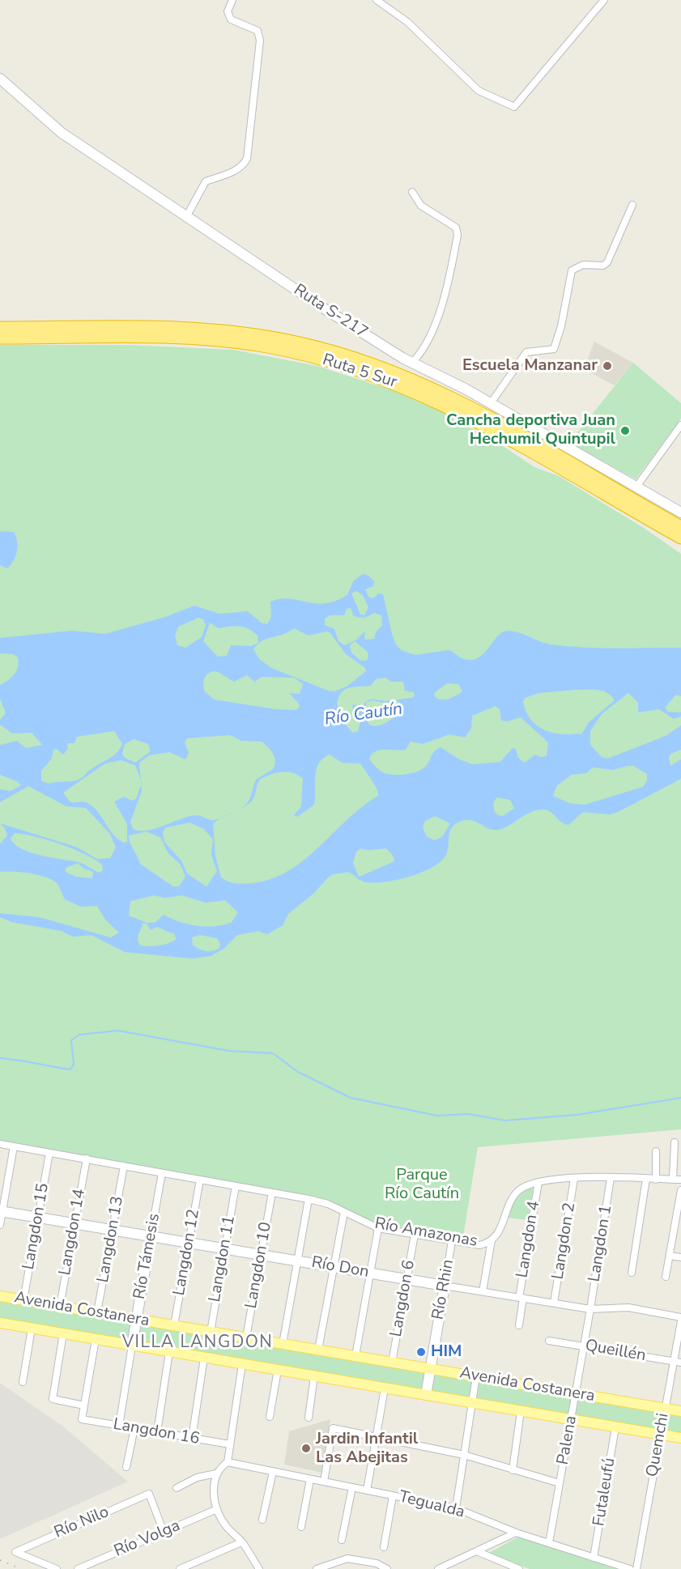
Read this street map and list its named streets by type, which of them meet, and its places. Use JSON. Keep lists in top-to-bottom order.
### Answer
{
  "streets": {
    "highway": ["Ruta 5 Sur"],
    "main road": [
      "Ruta S-217",
      "Río Támesis",
      "Río Don",
      "Río Rhin",
      "Avenida Costanera"
    ],
    "street": [
      "Langdon 15",
      "Langdon 14",
      "Río Amazonas",
      "Langdon 13",
      "Langdon 4",
      "Langdon 2",
      "Langdon 1",
      "Langdon 12",
      "Langdon 11",
      "Langdon 10",
      "Langdon 6",
      "Queillén",
      "Langdon 16",
      "Palena",
      "Quemchi",
      "Futaleufú",
      "Tegualda",
      "Río Nilo",
      "Río Volga"
    ]
  },
  "crossings": [
    ["Langdon 15", "Río Amazonas"],
    ["Langdon 15", "Río Don"],
    ["Langdon 15", "Avenida Costanera"],
    ["Langdon 14", "Río Amazonas"],
    ["Langdon 14", "Río Don"],
    ["Langdon 14", "Avenida Costanera"],
    ["Río Amazonas", "Langdon 13"],
    ["Río Amazonas", "Langdon 4"],
    ["Río Amazonas", "Langdon 2"],
    ["Río Amazonas", "Langdon 1"],
    ["Río Amazonas", "Langdon 12"],
    ["Río Amazonas", "Río Támesis"],
    ["Río Amazonas", "Langdon 11"],
    ["Río Amazonas", "Langdon 10"],
    ["Río Amazonas", "Río Rhin"],
    ["Río Amazonas", "Langdon 6"],
    ["Langdon 13", "Río Don"],
    ["Langdon 13", "Avenida Costanera"],
    ["Langdon 4", "Río Don"],
    ["Langdon 2", "Río Don"],
    ["Langdon 1", "Río Don"],
    ["Langdon 1", "Palena"],
    ["Langdon 12", "Río Don"],
    ["Langdon 12", "Avenida Costanera"],
    ["Río Támesis", "Río Don"],
    ["Río Támesis", "Avenida Costanera"],
    ["Río Támesis", "Langdon 16"],
    ["Langdon 11", "Río Don"],
    ["Langdon 11", "Avenida Costanera"],
    ["Langdon 10", "Río Don"],
    ["Langdon 10", "Avenida Costanera"],
    ["Río Don", "Río Rhin"],
    ["Río Don", "Langdon 6"],
    ["Río Don", "Palena"],
    ["Río Rhin", "Avenida Costanera"],
    ["Langdon 6", "Avenida Costanera"],
    ["Avenida Costanera", "Palena"],
    ["Avenida Costanera", "Quemchi"],
    ["Avenida Costanera", "Futaleufú"],
    ["Queillén", "Palena"],
    ["Queillén", "Quemchi"],
    ["Palena", "Tegualda"],
    ["Futaleufú", "Tegualda"],
    ["Río Nilo", "Río Volga"]
  ],
  "districts": ["VILLA LANGDON"],
  "water": ["Río Cautín"],
  "parks": ["Parque Río Cautín"],
  "places": [
    "Escuela Manzanar",
    "Cancha deportiva Juan Hechumil Quintupil",
    "HIM",
    "Jardin Infantil Las Abejitas"
  ]
}
